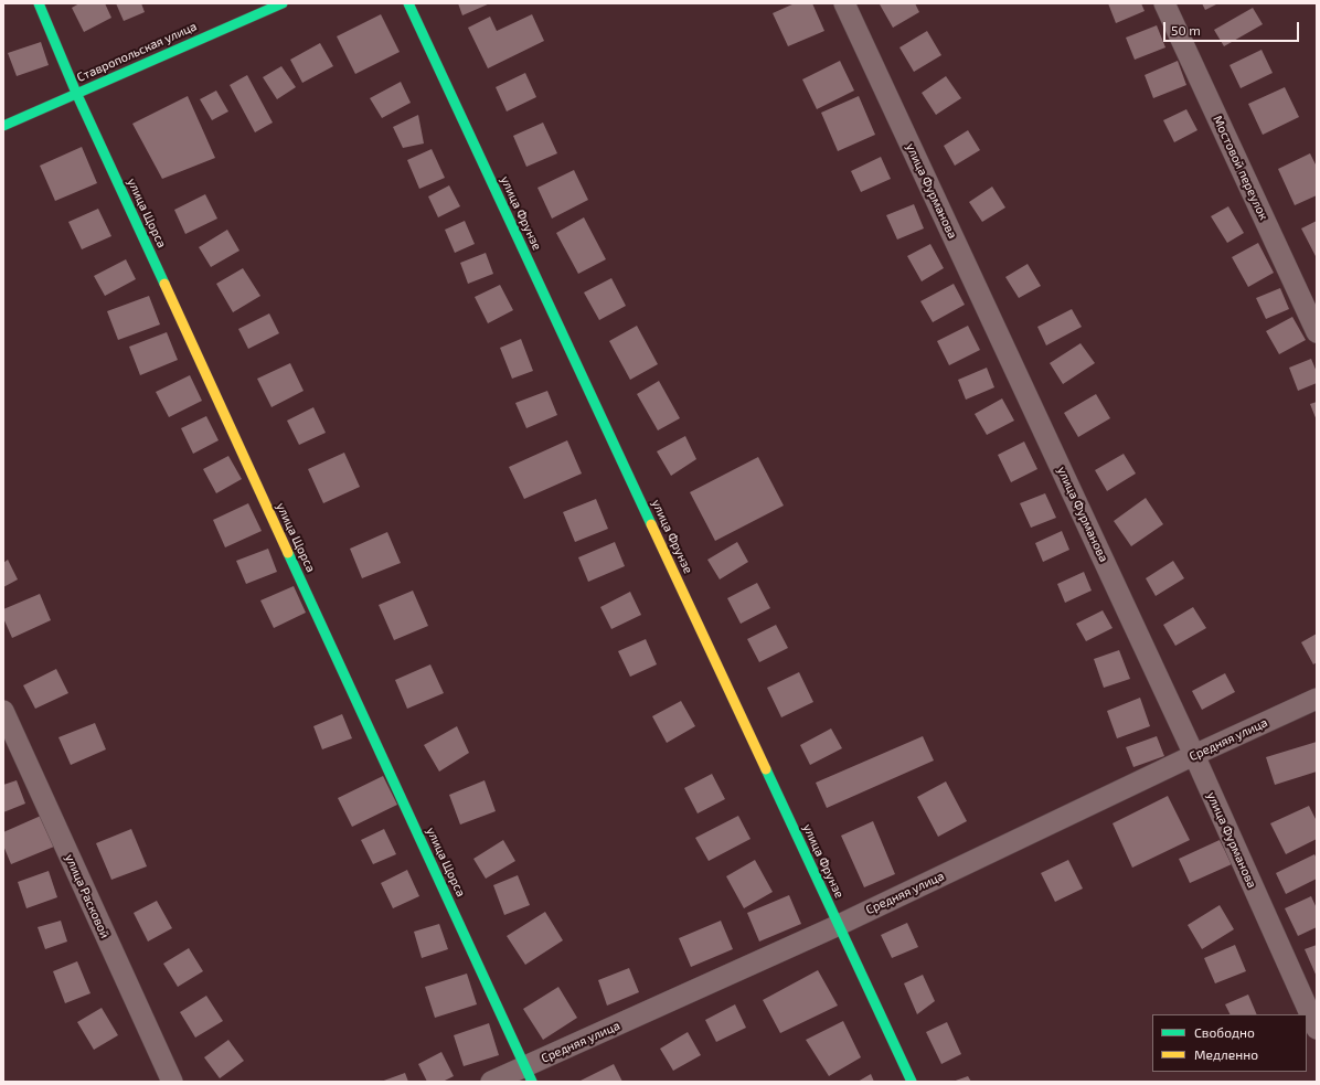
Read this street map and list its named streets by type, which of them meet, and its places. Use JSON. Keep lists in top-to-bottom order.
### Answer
{
  "streets": {
    "street": [
      "Ставропольская улица",
      "Мостовой переулок",
      "улица Фурманова",
      "улица Щорса",
      "улица Фрунзе",
      "Средняя улица",
      "улица Расковой"
    ]
  },
  "crossings": [
    ["Ставропольская улица", "улица Щорса"],
    ["улица Фурманова", "Средняя улица"],
    ["улица Щорса", "Средняя улица"],
    ["улица Фрунзе", "Средняя улица"]
  ],
  "legend": ["Свободно", "Медленно"],
  "scale_bar": "50 m"
}
